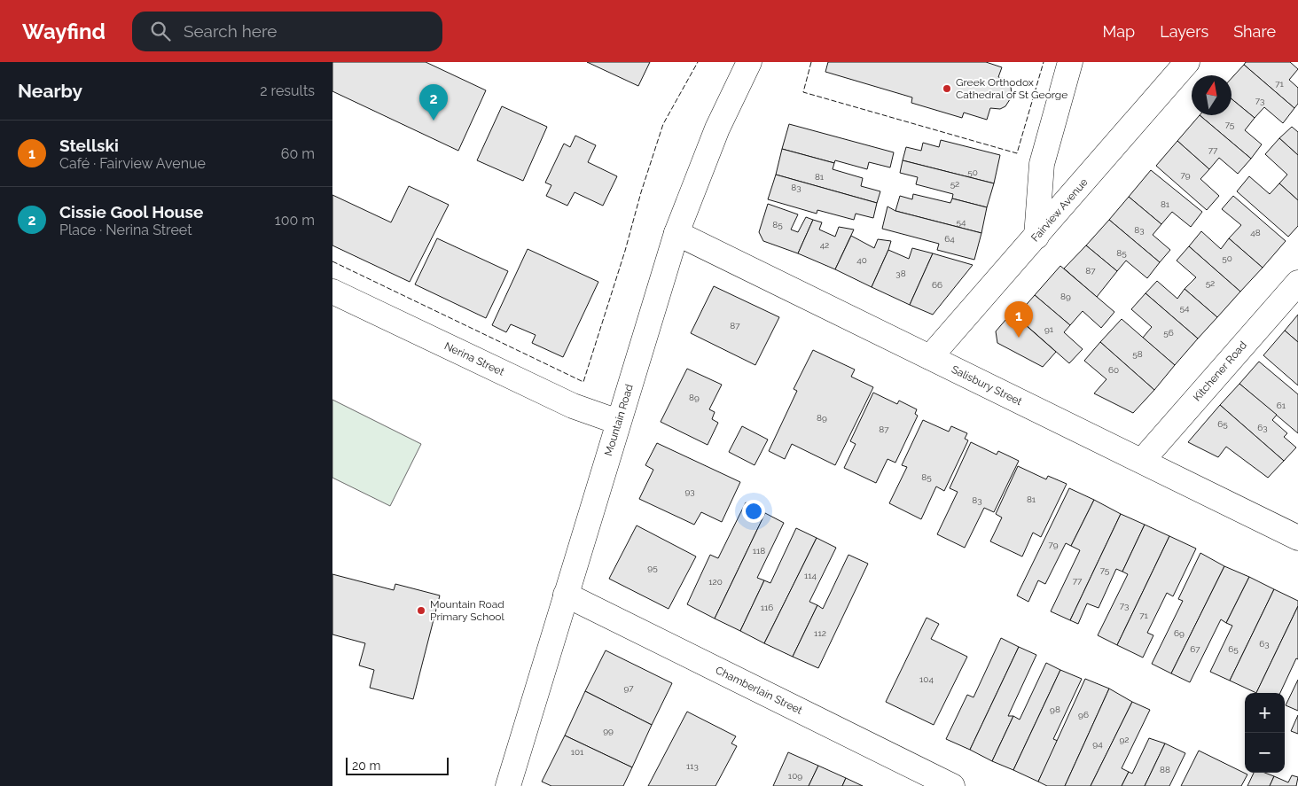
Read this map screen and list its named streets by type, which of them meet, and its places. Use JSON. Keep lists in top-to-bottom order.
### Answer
{
  "streets": {
    "street": [
      "Fairview Avenue",
      "Nerina Street",
      "Kitchener Road",
      "Salisbury Street",
      "Mountain Road",
      "Chamberlain Street"
    ]
  },
  "crossings": [
    ["Fairview Avenue", "Salisbury Street"],
    ["Nerina Street", "Mountain Road"],
    ["Kitchener Road", "Salisbury Street"],
    ["Salisbury Street", "Mountain Road"],
    ["Mountain Road", "Chamberlain Street"]
  ],
  "places": ["Greek Orthodox Cathedral of St George", "Mountain Road Primary School"],
  "house_numbers": [
    "71",
    "73",
    "75",
    "77",
    "50",
    "79",
    "81",
    "52",
    "83",
    "81",
    "54",
    "85",
    "83",
    "48",
    "64",
    "42",
    "85",
    "50",
    "40",
    "87",
    "38",
    "52",
    "66",
    "89",
    "54",
    "87",
    "91",
    "56",
    "58",
    "60",
    "89",
    "61",
    "89",
    "65",
    "63",
    "87",
    "85",
    "93",
    "81",
    "83",
    "79",
    "118",
    "95",
    "75",
    "114",
    "77",
    "120",
    "73",
    "116",
    "71",
    "112",
    "69",
    "63",
    "67",
    "65",
    "104",
    "97",
    "98",
    "96",
    "99",
    "92",
    "94",
    "101",
    "113",
    "88",
    "109"
  ],
  "scale_bar": "20 m",
  "north": "top",
  "page": {
    "header": "Wayfind",
    "search": "Search here",
    "nav": ["Map", "Layers", "Share"],
    "heading": ["Nearby", "2 results"],
    "pins": ["2", "1"],
    "list": [
      {
        "mark": "1",
        "name": "Stellski",
        "note": "Café · Fairview Avenue",
        "value": "60 m"
      },
      {
        "mark": "2",
        "name": "Cissie Gool House",
        "note": "Place · Nerina Street",
        "value": "100 m"
      }
    ],
    "map_buttons": ["+", "−"],
    "scale": "20 m"
  }
}
